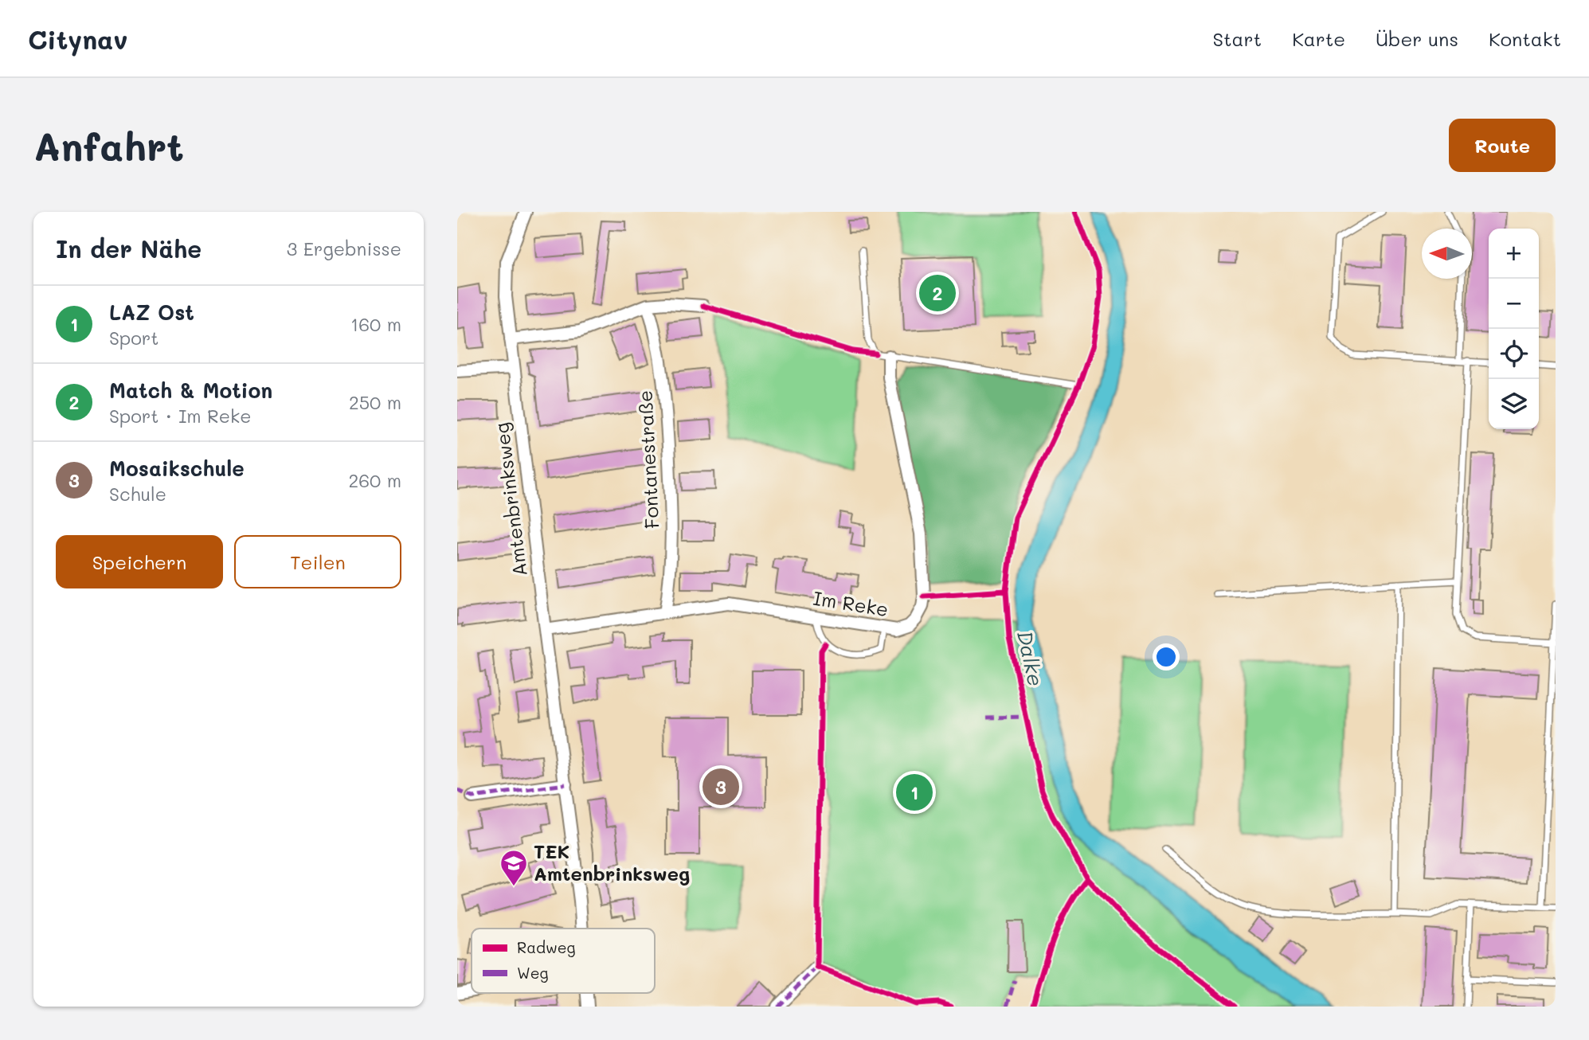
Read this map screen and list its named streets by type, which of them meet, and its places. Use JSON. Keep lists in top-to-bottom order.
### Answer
{
  "streets": {
    "street": ["Fontanestraße", "Amtenbrinksweg", "Im Reke"]
  },
  "crossings": [
    ["Fontanestraße", "Im Reke"],
    ["Amtenbrinksweg", "Im Reke"]
  ],
  "water": ["Dalke"],
  "places": {
    "school or university": ["TEK Amtenbrinksweg"]
  },
  "legend": ["Radweg", "Weg"],
  "north": "left",
  "page": {
    "header": "Citynav",
    "nav": [
      "Start",
      "Karte",
      "Über uns",
      "Kontakt"
    ],
    "buttons": [
      "Route",
      ["Speichern", "Teilen"]
    ],
    "title": "Anfahrt",
    "heading": ["In der Nähe", "3 Ergebnisse"],
    "map_buttons": ["+", "−"],
    "pins": ["2", "3", "1"],
    "list": [
      {
        "mark": "1",
        "name": "LAZ Ost",
        "note": "Sport",
        "value": "160 m"
      },
      {
        "mark": "2",
        "name": "Match & Motion",
        "note": "Sport · Im Reke",
        "value": "250 m"
      },
      {
        "mark": "3",
        "name": "Mosaikschule",
        "note": "Schule",
        "value": "260 m"
      }
    ]
  }
}
